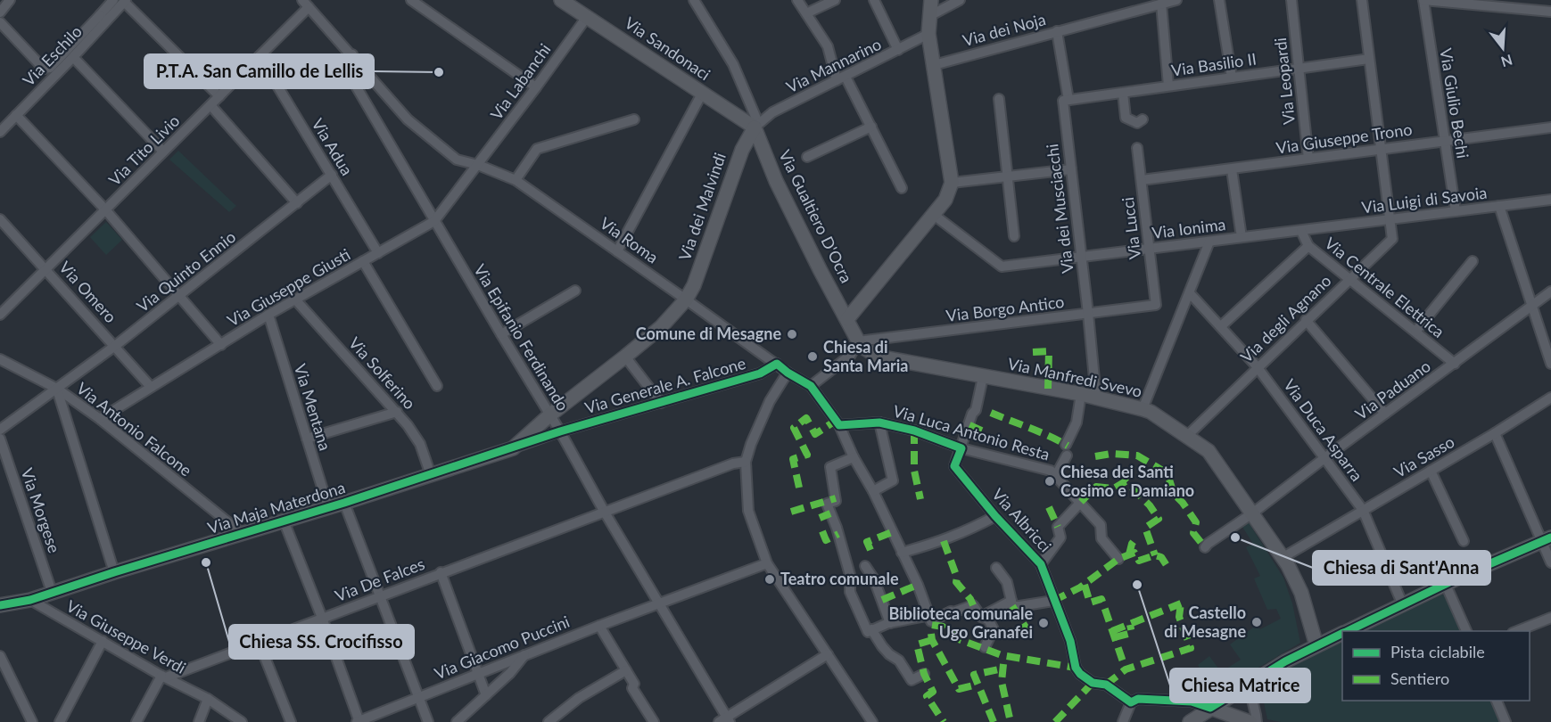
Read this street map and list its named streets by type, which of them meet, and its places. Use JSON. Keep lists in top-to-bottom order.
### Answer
{
  "streets": {
    "main road": [
      "Via Sandonaci",
      "Via dei Malvindi",
      "Via Gualtiero D'Ocra",
      "Via Manfredi Svevo",
      "Via Maja Materdona"
    ],
    "street": [
      "Via dei Noja",
      "Via Eschilo",
      "Via Basilio II",
      "Via Mannarino",
      "Via Leopardi",
      "Via Labanchi",
      "Via Giulio Bechi",
      "Via Giuseppe Trono",
      "Via Adua",
      "Via Tito Livio",
      "Via Luigi di Savoia",
      "Via dei Musciacchi",
      "Via Lucci",
      "Via Ionima",
      "Via Roma",
      "Via Quinto Ennio",
      "Via Giuseppe Giusti",
      "Via Centrale Elettrica",
      "Via Omero",
      "Via Borgo Antico",
      "Via degli Agnano",
      "Via Epifanio Ferdinando",
      "Via Solferino",
      "Via Generale A. Falcone",
      "Via Paduano",
      "Via Mentana",
      "Via Antonio Falcone",
      "Via Duca Asparra",
      "Via Luca Antonio Resta",
      "Via Sasso",
      "Via Morgese",
      "Via Albricci",
      "Via De Falces",
      "Via Giuseppe Verdi",
      "Via Giacomo Puccini"
    ]
  },
  "crossings": [
    ["Via dei Noja", "Via dei Musciacchi"],
    ["Via Sandonaci", "Via Mannarino"],
    ["Via Sandonaci", "Via Labanchi"],
    ["Via Sandonaci", "Via dei Malvindi"],
    ["Via Sandonaci", "Via Gualtiero D'Ocra"],
    ["Via Basilio II", "Via Leopardi"],
    ["Via Basilio II", "Via dei Musciacchi"],
    ["Via Mannarino", "Via dei Malvindi"],
    ["Via Mannarino", "Via Gualtiero D'Ocra"],
    ["Via Leopardi", "Via Giuseppe Trono"],
    ["Via Labanchi", "Via Roma"],
    ["Via Labanchi", "Via Giuseppe Giusti"],
    ["Via Giulio Bechi", "Via Giuseppe Trono"],
    ["Via Giulio Bechi", "Via Luigi di Savoia"],
    ["Via Giuseppe Trono", "Via Lucci"],
    ["Via Adua", "Via Tito Livio"],
    ["Via Adua", "Via Quinto Ennio"],
    ["Via Adua", "Via Giuseppe Giusti"],
    ["Via Tito Livio", "Via Roma"],
    ["Via Tito Livio", "Via Omero"],
    ["Via Luigi di Savoia", "Via Ionima"],
    ["Via Luigi di Savoia", "Via Centrale Elettrica"],
    ["Via Luigi di Savoia", "Via degli Agnano"],
    ["Via dei Malvindi", "Via Gualtiero D'Ocra"],
    ["Via dei Malvindi", "Via Roma"],
    ["Via dei Malvindi", "Via Maja Materdona"],
    ["Via dei Musciacchi", "Via Ionima"],
    ["Via dei Musciacchi", "Via Borgo Antico"],
    ["Via dei Musciacchi", "Via Manfredi Svevo"],
    ["Via Gualtiero D'Ocra", "Via Manfredi Svevo"],
    ["Via Lucci", "Via Ionima"],
    ["Via Lucci", "Via Borgo Antico"],
    ["Via Ionima", "Via Centrale Elettrica"],
    ["Via Roma", "Via Giuseppe Giusti"],
    ["Via Roma", "Via Epifanio Ferdinando"],
    ["Via Roma", "Via Generale A. Falcone"],
    ["Via Quinto Ennio", "Via Omero"],
    ["Via Quinto Ennio", "Via Antonio Falcone"],
    ["Via Giuseppe Giusti", "Via Omero"],
    ["Via Giuseppe Giusti", "Via Epifanio Ferdinando"],
    ["Via Giuseppe Giusti", "Via Solferino"],
    ["Via Giuseppe Giusti", "Via Mentana"],
    ["Via Giuseppe Giusti", "Via Antonio Falcone"],
    ["Via Centrale Elettrica", "Via degli Agnano"],
    ["Via Centrale Elettrica", "Via Paduano"],
    ["Via Borgo Antico", "Via Manfredi Svevo"],
    ["Via degli Agnano", "Via Manfredi Svevo"],
    ["Via degli Agnano", "Via Duca Asparra"],
    ["Via Epifanio Ferdinando", "Via Generale A. Falcone"],
    ["Via Epifanio Ferdinando", "Via Maja Materdona"],
    ["Via Epifanio Ferdinando", "Via De Falces"],
    ["Via Epifanio Ferdinando", "Via Giacomo Puccini"],
    ["Via Solferino", "Via Maja Materdona"],
    ["Via Manfredi Svevo", "Via Paduano"],
    ["Via Manfredi Svevo", "Via Sasso"],
    ["Via Generale A. Falcone", "Via Maja Materdona"],
    ["Via Paduano", "Via Duca Asparra"],
    ["Via Mentana", "Via Maja Materdona"],
    ["Via Antonio Falcone", "Via Maja Materdona"],
    ["Via Duca Asparra", "Via Sasso"],
    ["Via Luca Antonio Resta", "Via Albricci"],
    ["Via Maja Materdona", "Via Morgese"],
    ["Via Maja Materdona", "Via Giuseppe Verdi"],
    ["Via De Falces", "Via Giuseppe Verdi"]
  ],
  "places": [
    "P.T.A. San Camillo de Lellis",
    "Comune di Mesagne",
    "Chiesa di Santa Maria",
    "Chiesa dei Santi Cosimo e Damiano",
    "Chiesa di Sant'Anna",
    "Chiesa SS. Crocifisso",
    "Teatro comunale",
    "Chiesa Matrice",
    "Castello di Mesagne",
    "Biblioteca comunale Ugo Granafei"
  ],
  "legend": ["Pista ciclabile", "Sentiero"],
  "north": "bottom"
}
